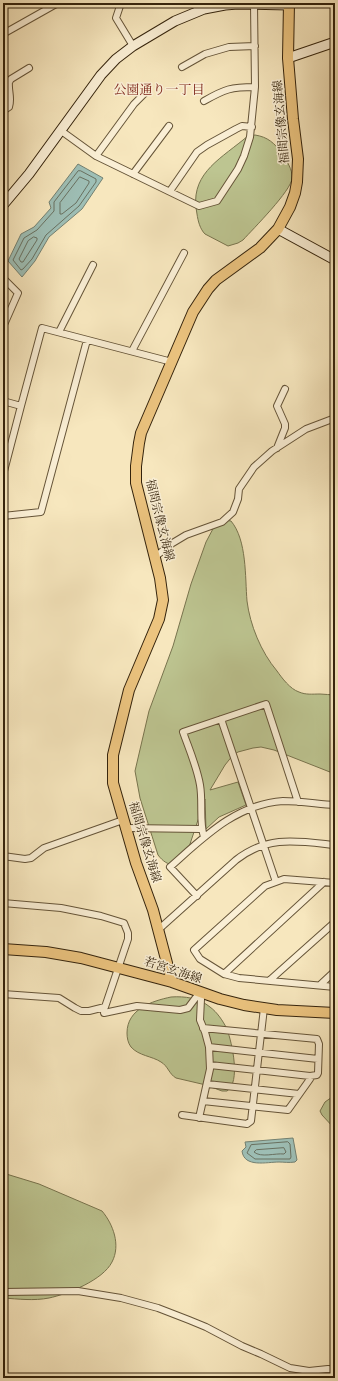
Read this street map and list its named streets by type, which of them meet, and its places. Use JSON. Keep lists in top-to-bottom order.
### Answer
{
  "streets": {
    "main road": ["福間宗像玄海線", "若宮玄海線"]
  },
  "crossings": [
    ["福間宗像玄海線", "若宮玄海線"]
  ],
  "districts": ["公園通り一丁目"]
}
